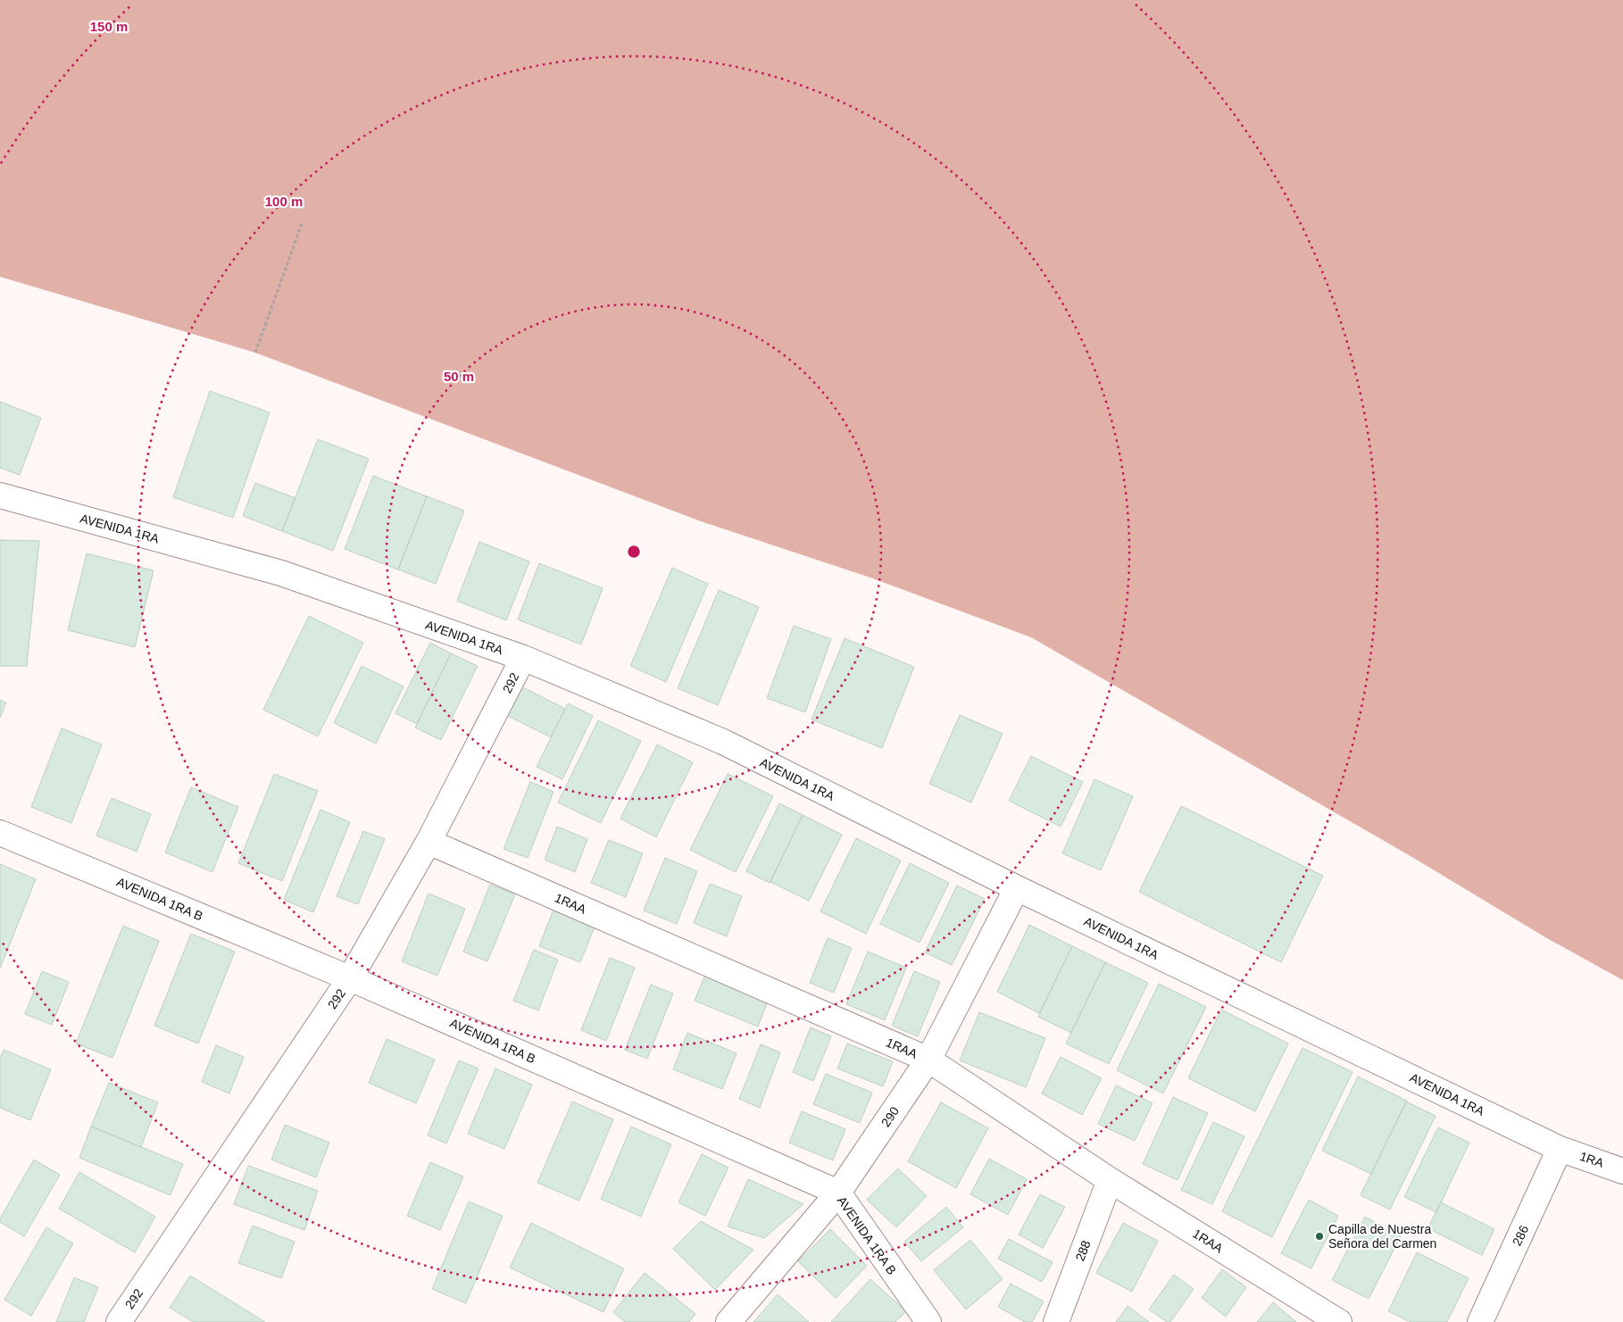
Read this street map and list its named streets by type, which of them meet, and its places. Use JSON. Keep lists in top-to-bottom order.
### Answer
{
  "streets": {
    "street": [
      "AVENIDA 1RA",
      "292",
      "AVENIDA 1RA B",
      "1RAA",
      "290",
      "1RA",
      "286",
      "288"
    ]
  },
  "crossings": [
    ["AVENIDA 1RA", "292"],
    ["AVENIDA 1RA", "290"],
    ["AVENIDA 1RA", "1RA"],
    ["AVENIDA 1RA", "286"],
    ["292", "AVENIDA 1RA B"],
    ["292", "1RAA"],
    ["AVENIDA 1RA B", "290"],
    ["1RAA", "290"],
    ["1RAA", "288"],
    ["1RA", "286"]
  ],
  "places": ["Capilla de Nuestra Señora del Carmen"],
  "rings": ["150 m", "100 m", "50 m"]
}
